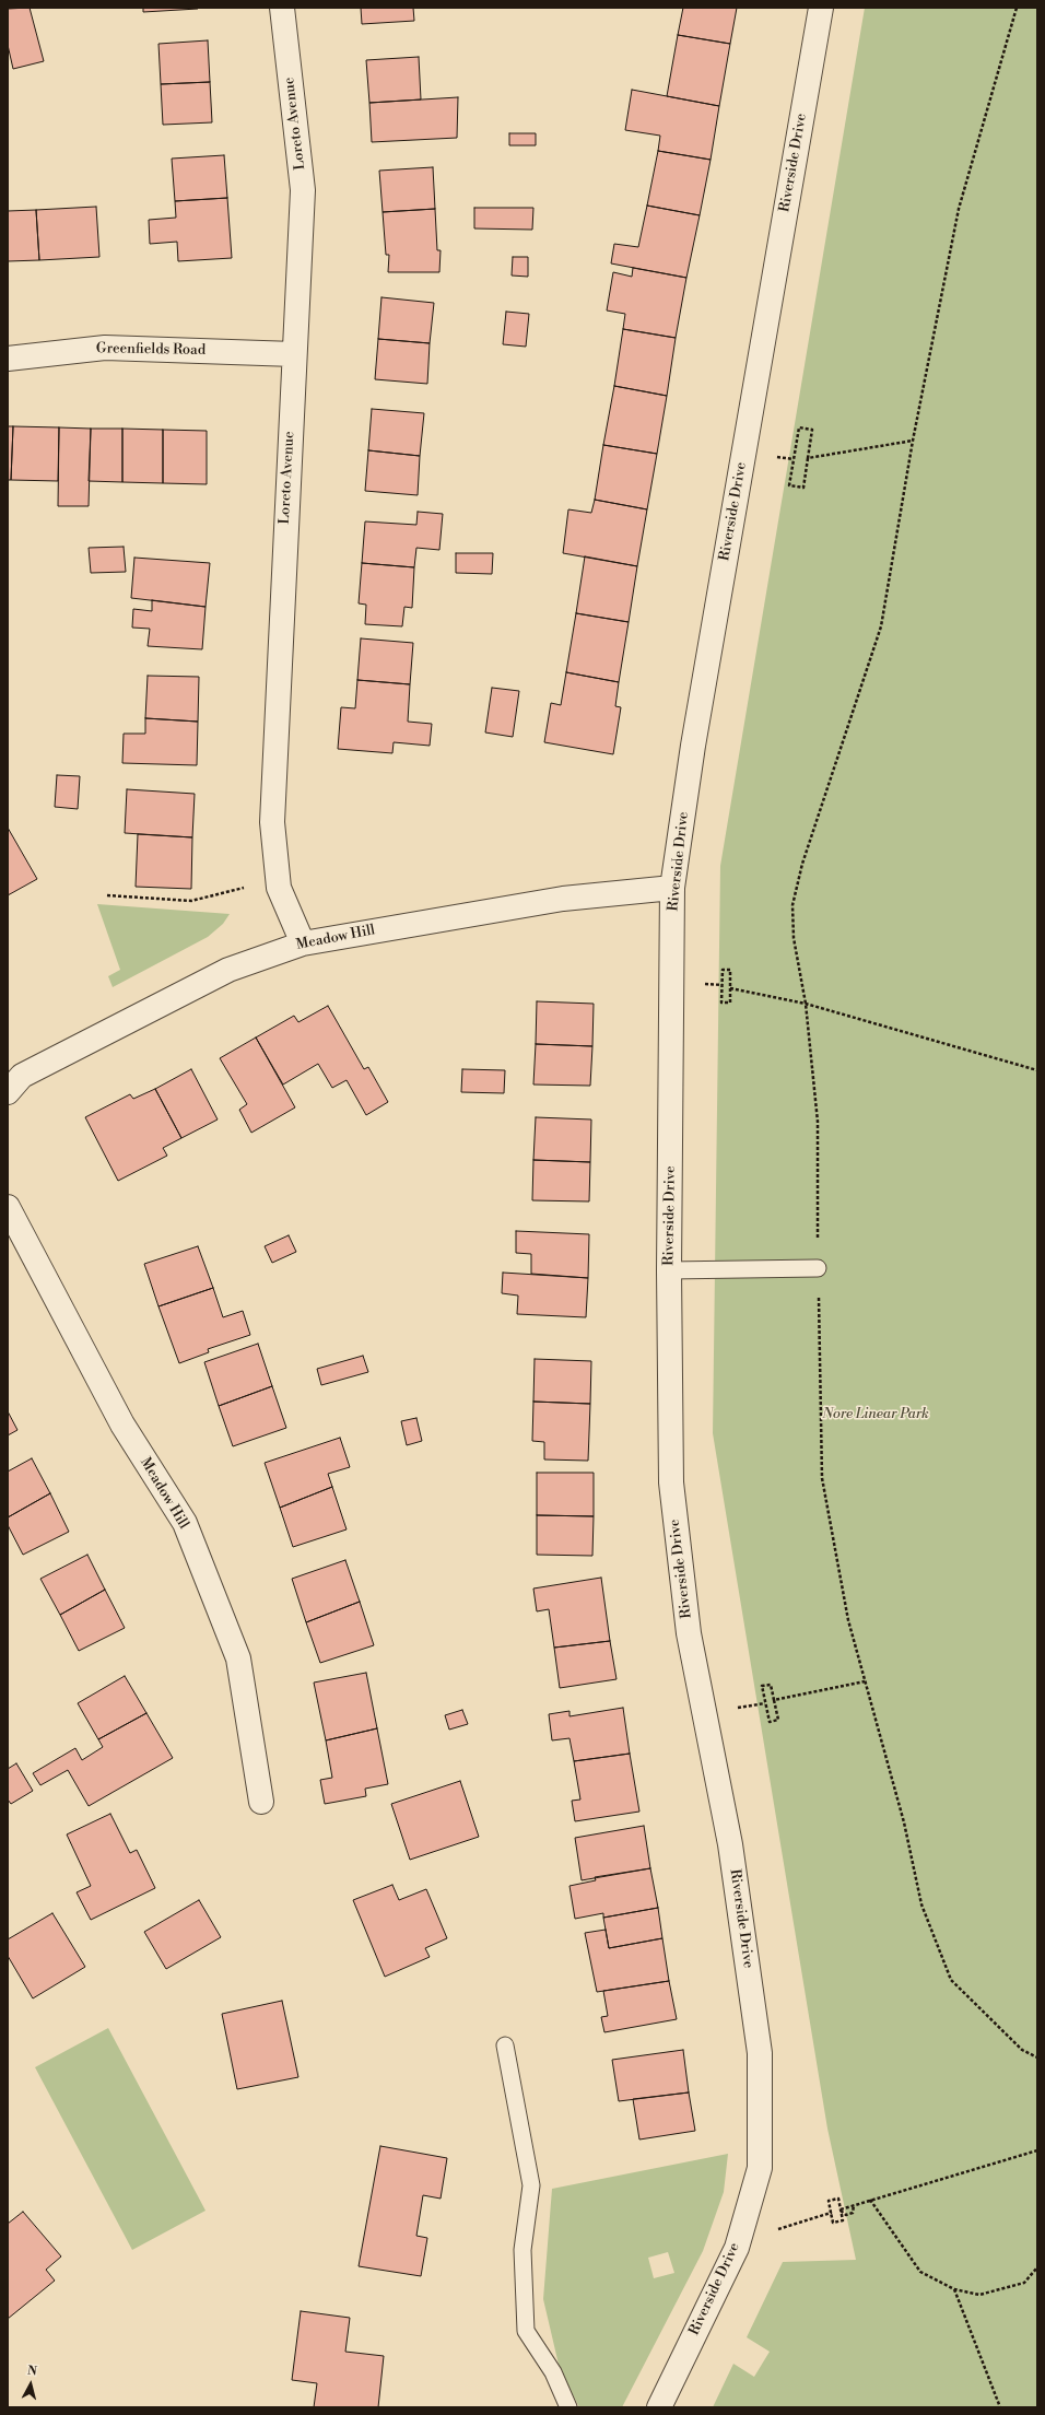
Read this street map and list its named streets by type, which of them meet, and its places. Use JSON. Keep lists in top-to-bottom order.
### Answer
{
  "streets": {
    "street": [
      "Loreto Avenue",
      "Riverside Drive",
      "Greenfields Road",
      "Meadow Hill"
    ]
  },
  "crossings": [
    ["Loreto Avenue", "Greenfields Road"],
    ["Loreto Avenue", "Meadow Hill"],
    ["Riverside Drive", "Meadow Hill"]
  ],
  "parks": ["Nore Linear Park"],
  "north": "top"
}
